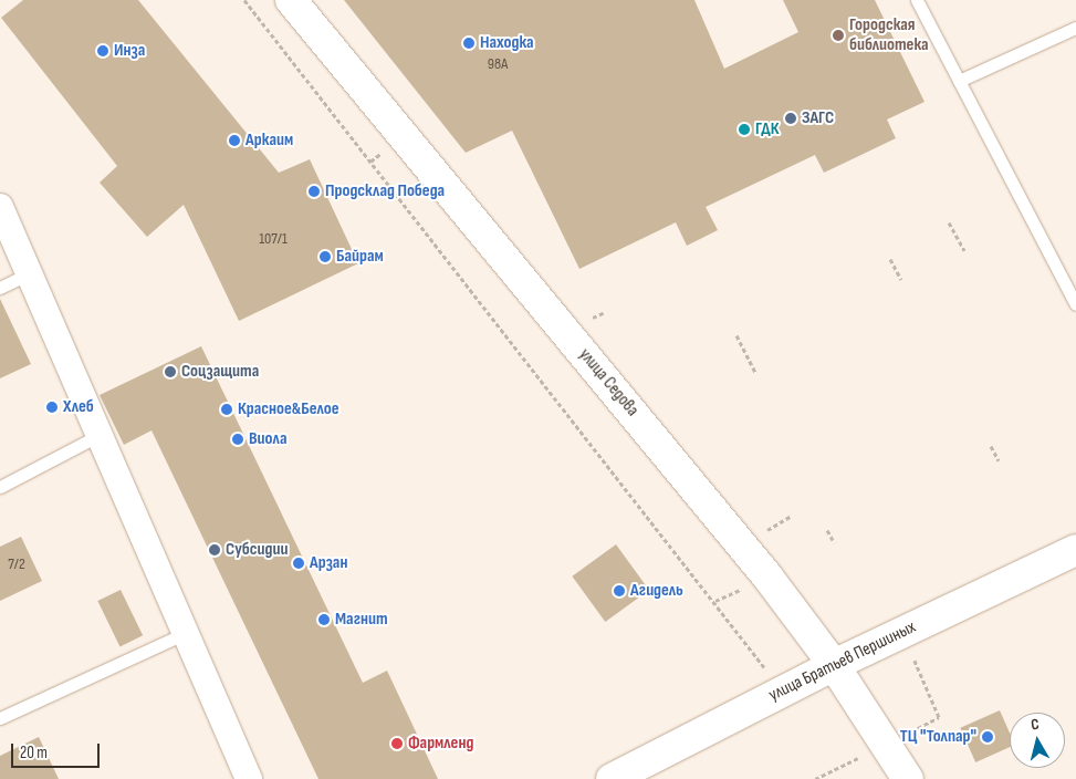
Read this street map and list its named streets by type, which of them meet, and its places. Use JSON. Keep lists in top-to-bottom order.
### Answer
{
  "streets": {
    "main road": ["улица Седова", "улица Братьев Першиных"]
  },
  "crossings": [
    ["улица Седова", "улица Братьев Першиных"]
  ],
  "places": [
    "Городская библиотека",
    "Находка",
    "Инза",
    "ЗАГС",
    "ГДК",
    "Аркаим",
    "Продсклад Победа",
    "Байрам",
    "Соцзащита",
    "Хлеб",
    "Красное&Белое",
    "Виола",
    "Субсидии",
    "Арзан",
    "Агидель",
    "Магнит",
    "ТЦ \"Толпар\"",
    "Фармленд"
  ],
  "house_numbers": ["98А", "107/1", "7/2"],
  "scale_bar": "20 m",
  "north": "top"
}
